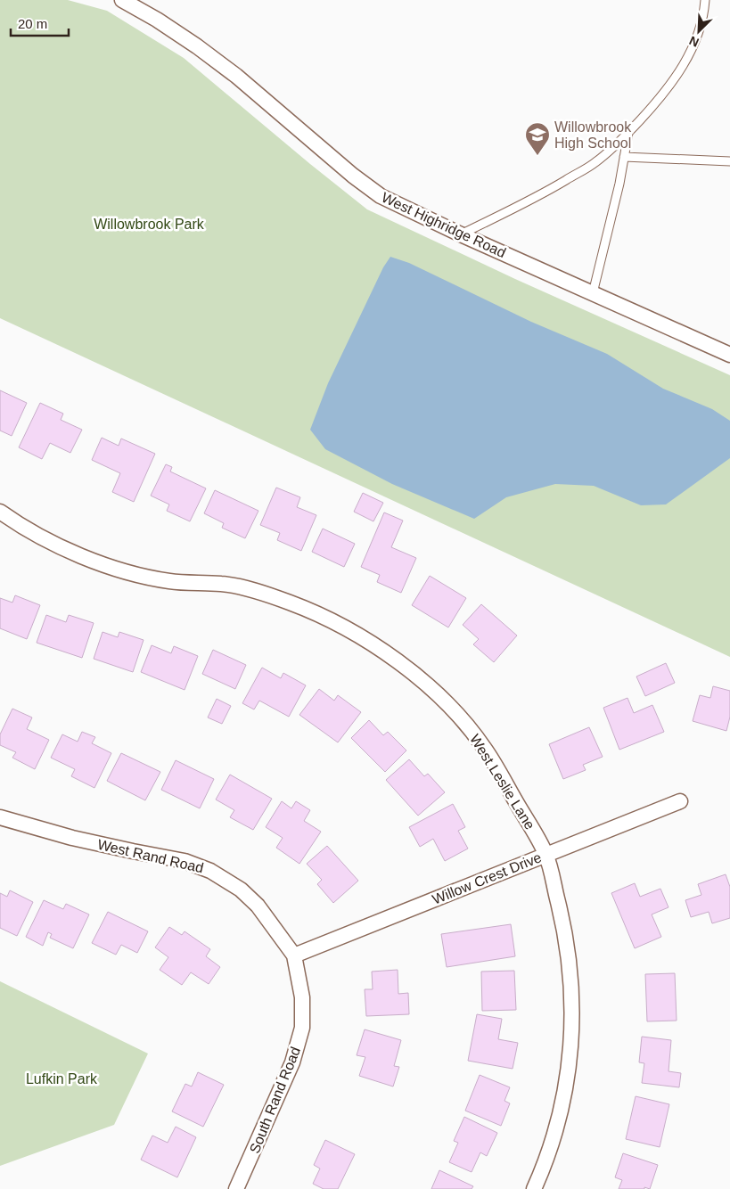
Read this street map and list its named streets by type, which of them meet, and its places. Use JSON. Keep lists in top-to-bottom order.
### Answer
{
  "streets": {
    "street": [
      "West Highridge Road",
      "West Leslie Lane",
      "West Rand Road",
      "Willow Crest Drive",
      "South Rand Road"
    ]
  },
  "crossings": [
    ["West Leslie Lane", "Willow Crest Drive"],
    ["West Rand Road", "Willow Crest Drive"],
    ["West Rand Road", "South Rand Road"],
    ["Willow Crest Drive", "South Rand Road"]
  ],
  "parks": ["Willowbrook Park", "Lufkin Park"],
  "places": {
    "school or university": ["Willowbrook High School"]
  },
  "scale_bar": "20 m",
  "north": "bottom left"
}
